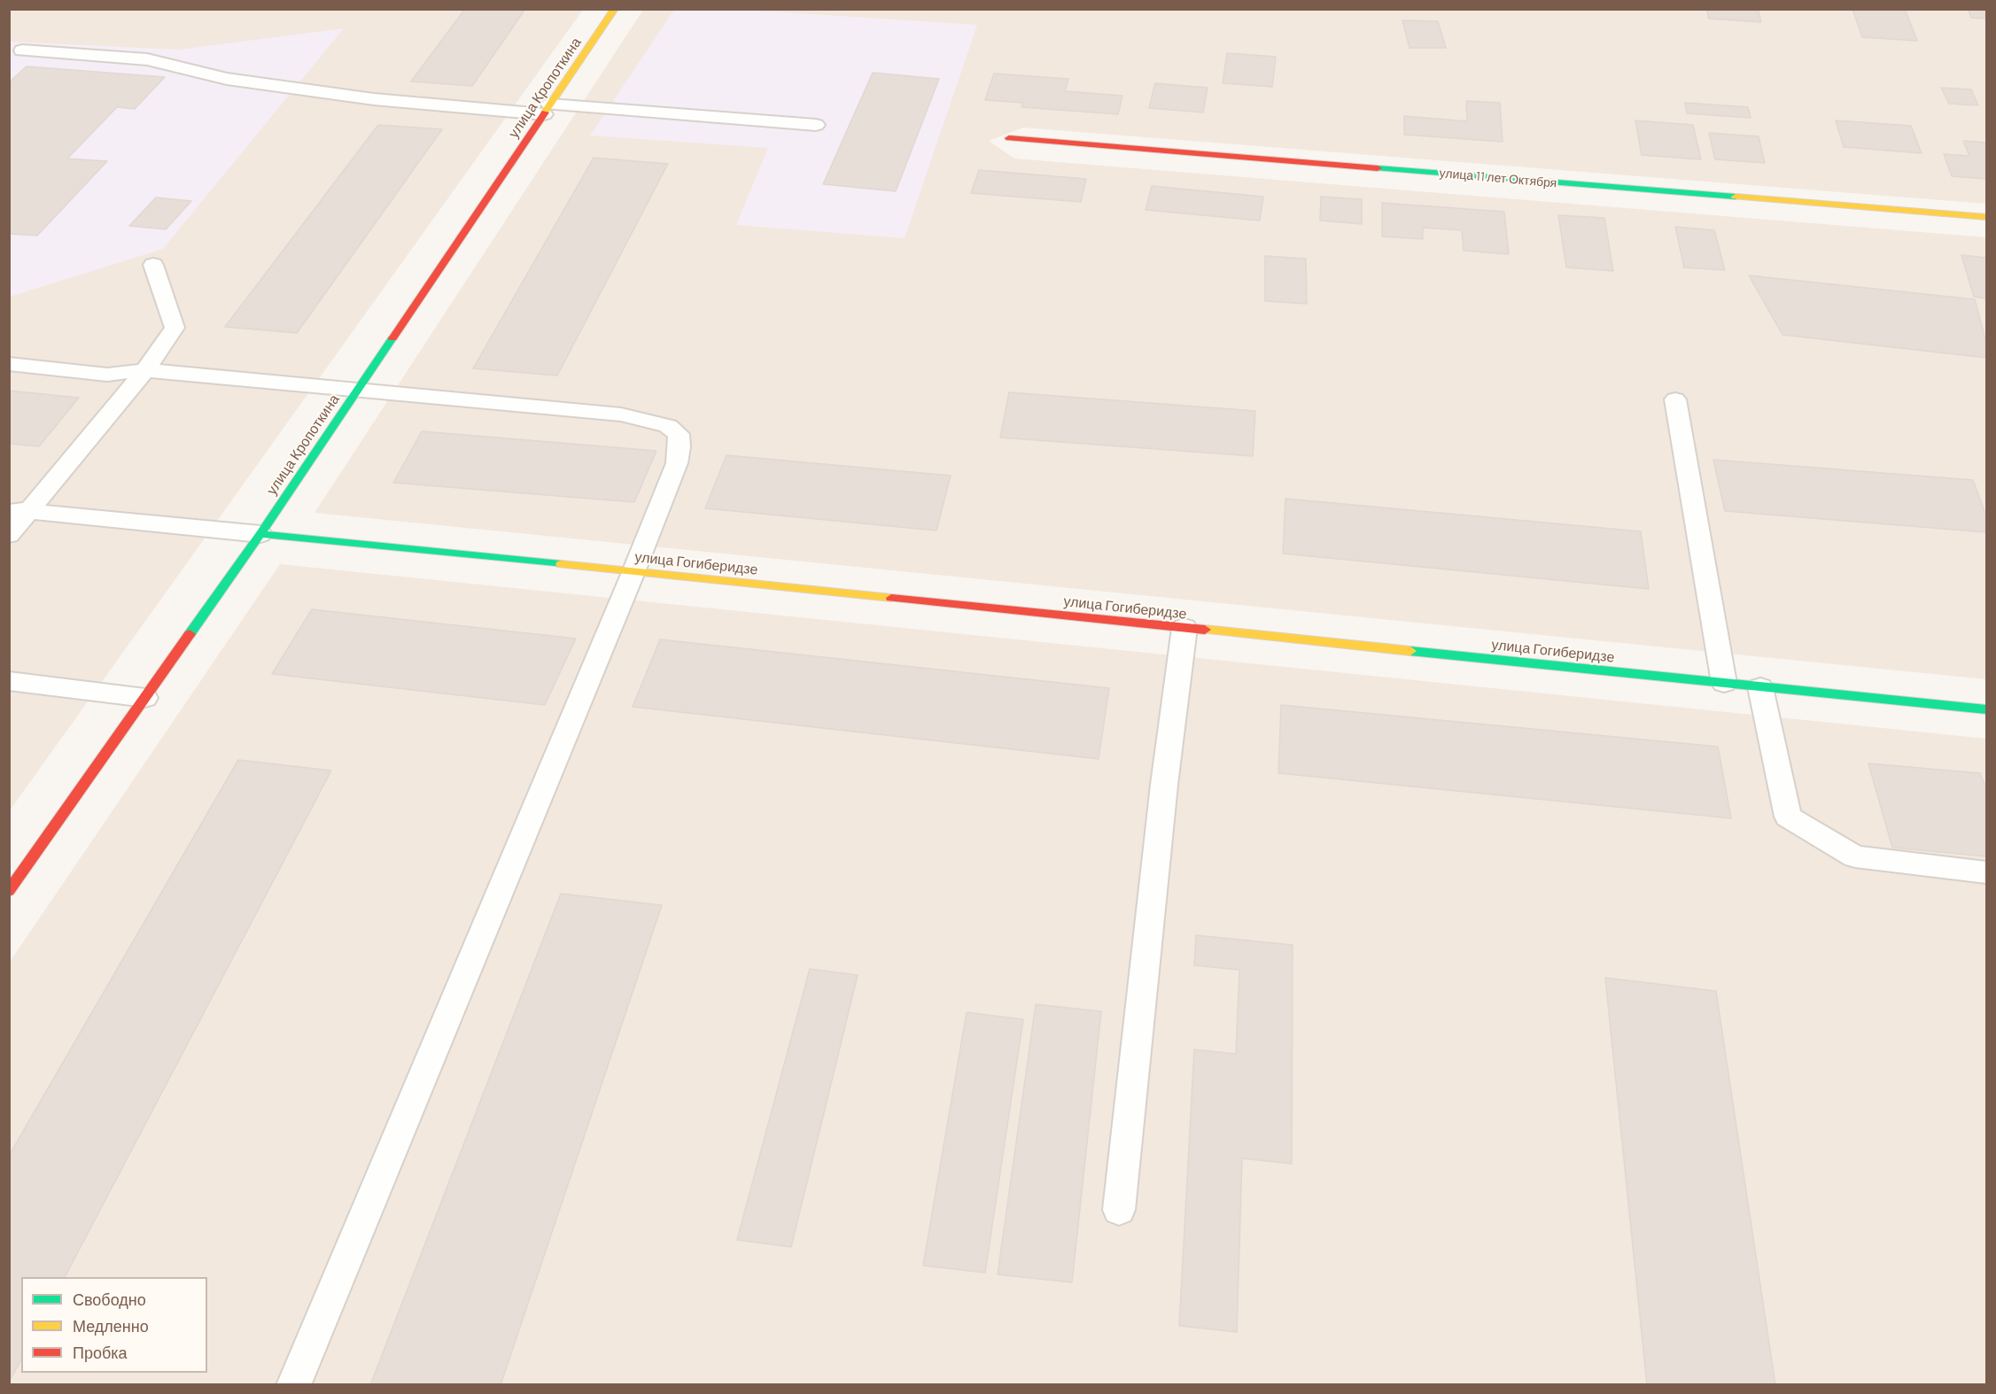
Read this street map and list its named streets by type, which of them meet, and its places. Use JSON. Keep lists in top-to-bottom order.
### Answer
{
  "streets": {
    "street": ["улица Кропоткина", "улица 11 лет Октября", "улица Гогиберидзе"]
  },
  "crossings": [
    ["улица Кропоткина", "улица Гогиберидзе"]
  ],
  "legend": ["Свободно", "Медленно", "Пробка"]
}
